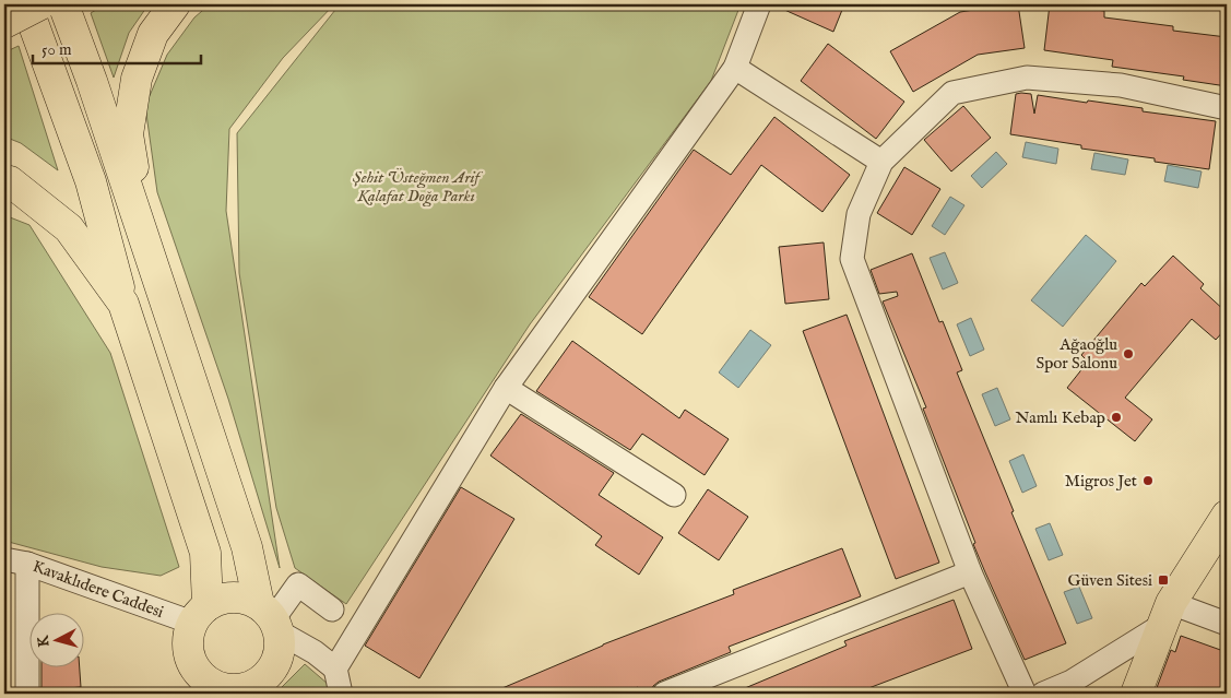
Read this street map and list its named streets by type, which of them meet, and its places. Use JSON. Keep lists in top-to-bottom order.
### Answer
{
  "streets": {
    "street": ["Kavaklıdere Caddesi"]
  },
  "parks": ["Şehit Üsteğmen Arif Kalafat Doğa Parkı"],
  "places": {
    "other": ["Ağaoğlu Spor Salonu", "Namlı Kebap", "Migros Jet"],
    "transit": ["Güven Sitesi"]
  },
  "scale_bar": "50 m",
  "north": "left"
}
